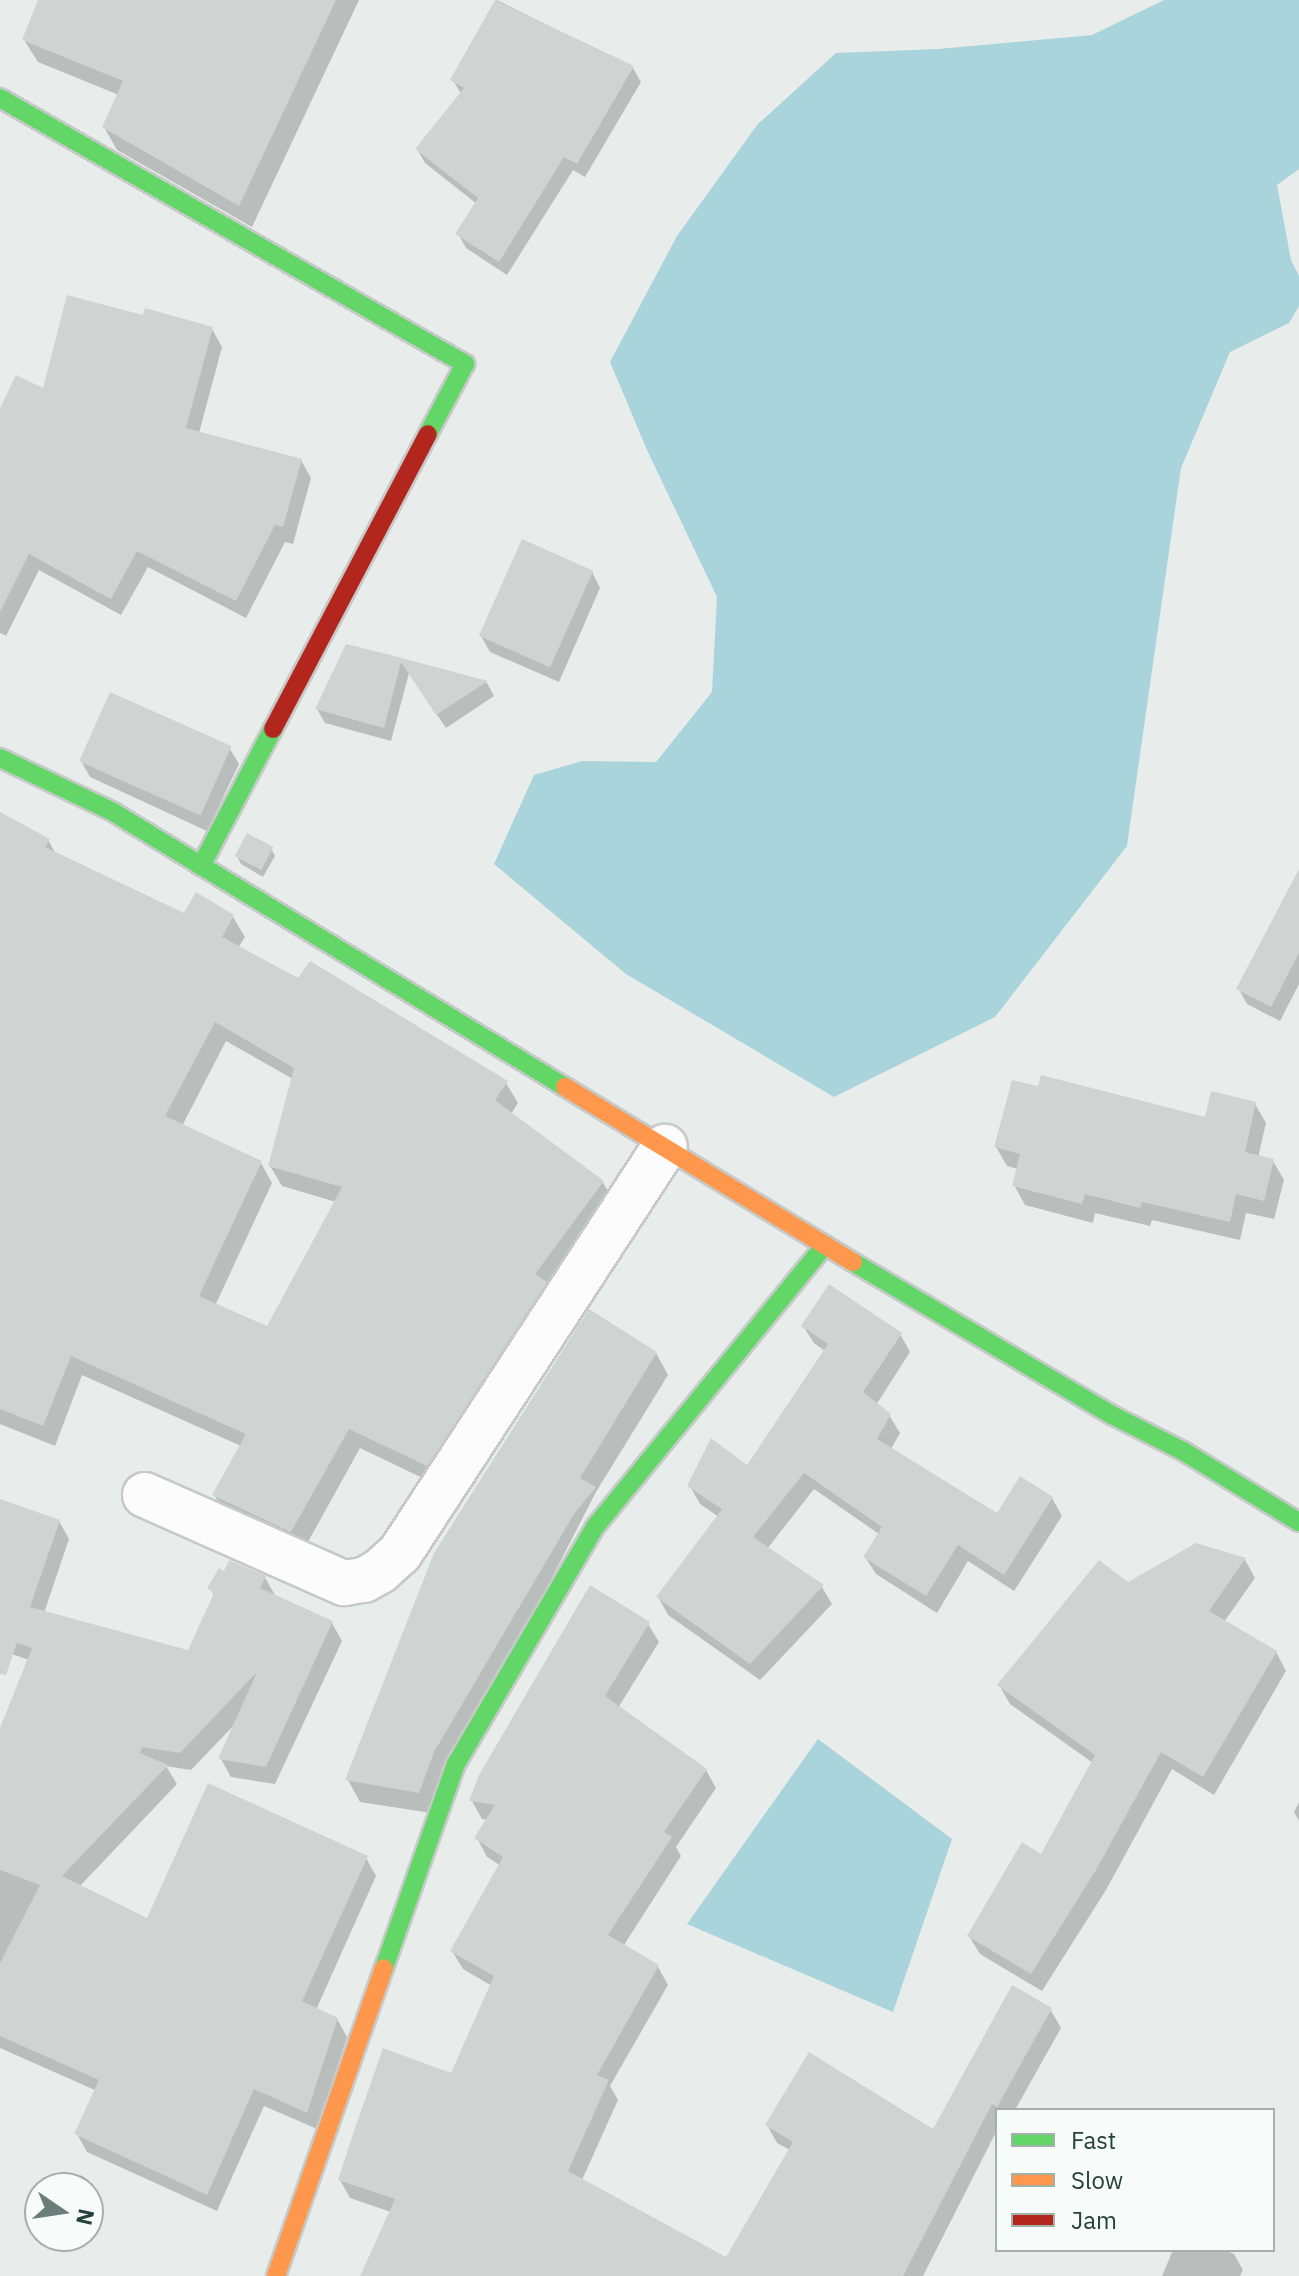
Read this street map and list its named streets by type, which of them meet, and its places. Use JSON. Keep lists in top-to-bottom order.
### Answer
{
  "legend": ["Fast", "Slow", "Jam"],
  "north": "right"
}
